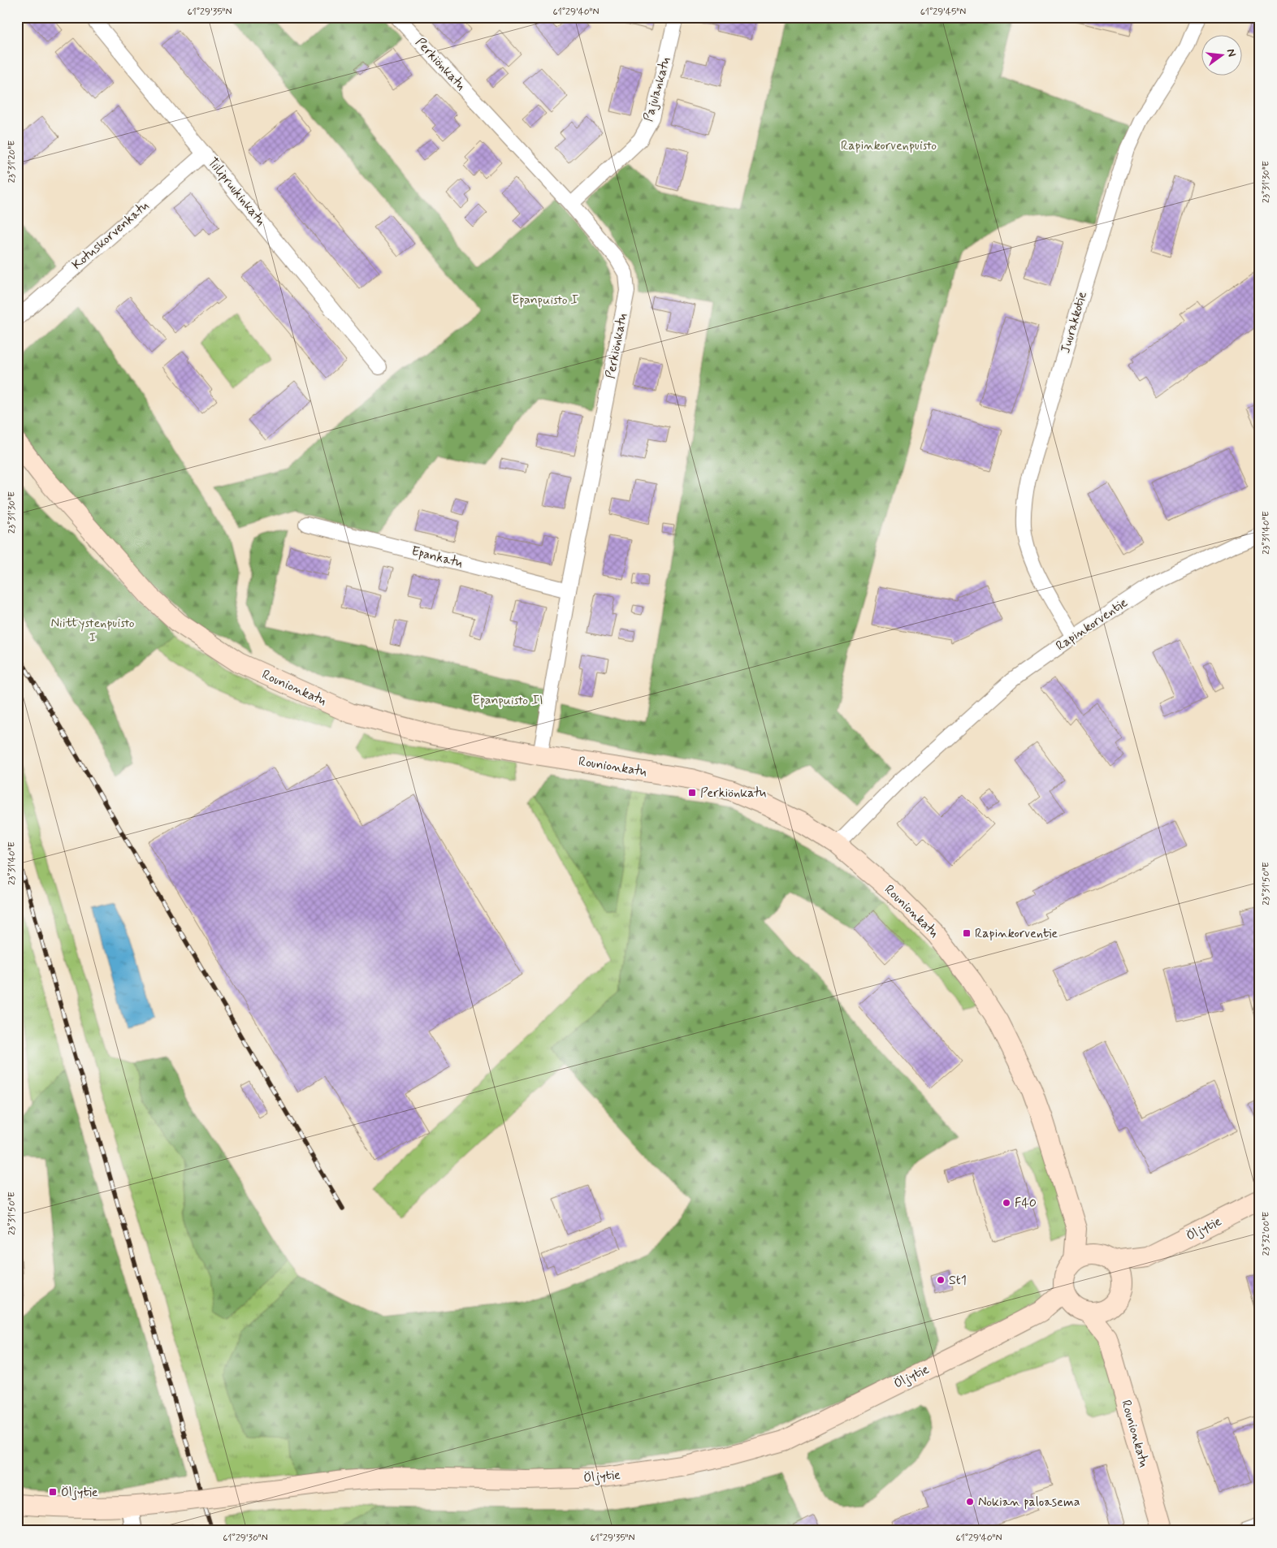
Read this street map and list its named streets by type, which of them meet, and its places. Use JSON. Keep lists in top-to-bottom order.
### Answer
{
  "streets": {
    "main road": ["Rounionkatu", "Öljytie"],
    "street": [
      "Perkiönkatu",
      "Pajulankatu",
      "Tiilipruukinkatu",
      "Kotuskorvenkatu",
      "Juurakkotie",
      "Epankatu",
      "Rapinkorventie"
    ]
  },
  "crossings": [
    ["Perkiönkatu", "Pajulankatu"],
    ["Perkiönkatu", "Epankatu"],
    ["Perkiönkatu", "Rounionkatu"],
    ["Tiilipruukinkatu", "Kotuskorvenkatu"],
    ["Juurakkotie", "Rapinkorventie"],
    ["Rapinkorventie", "Rounionkatu"],
    ["Rounionkatu", "Öljytie"]
  ],
  "parks": [
    "Rapinkorvenpuisto",
    "Epanpuisto I",
    "Niittystenpuisto I",
    "Epanpuisto II"
  ],
  "places": {
    "transit": ["Perkiönkatu", "Rapinkorventie", "Öljytie"],
    "other": ["F40", "St1", "Nokian paloasema"]
  },
  "north": "right",
  "coordinates": [
    "61°29'35\"N",
    "61°29'40\"N",
    "61°29'45\"N",
    "23°31'20\"E",
    "23°31'30\"E",
    "23°31'40\"E",
    "23°31'50\"E",
    "23°32'00\"E",
    "61°29'30\"N"
  ]
}
